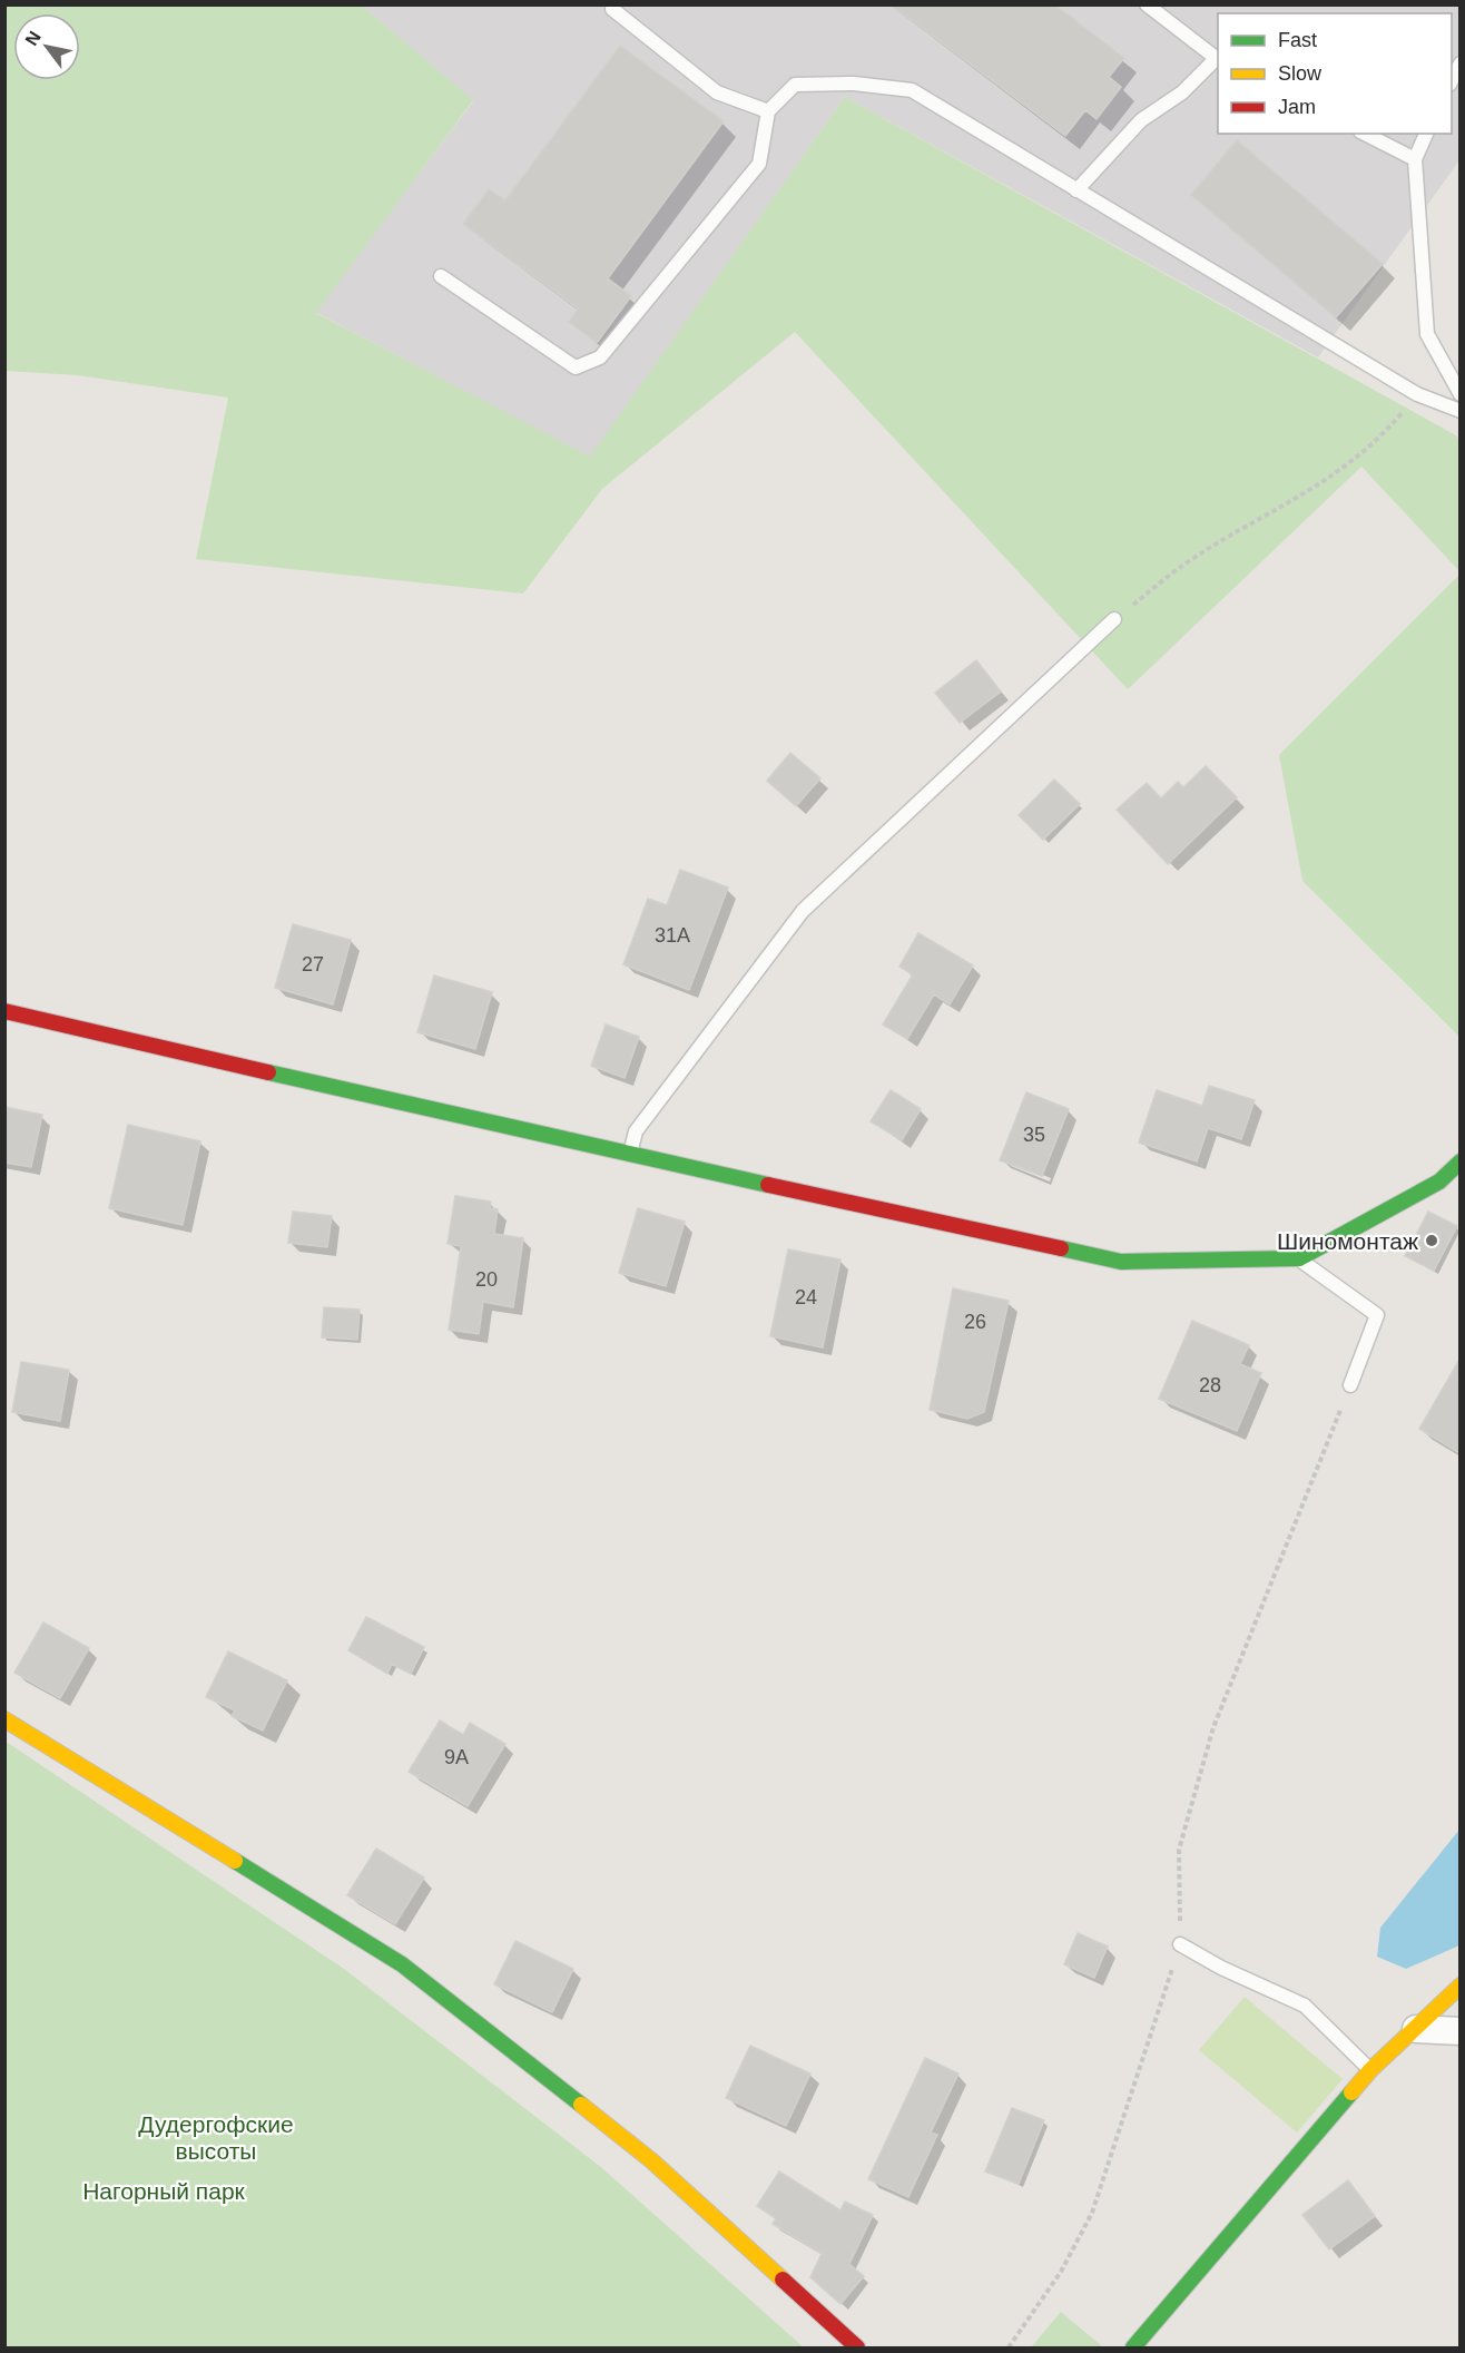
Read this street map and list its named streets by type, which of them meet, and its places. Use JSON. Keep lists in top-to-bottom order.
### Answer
{
  "parks": ["Дудергофские высоты", "Нагорный парк"],
  "places": ["Шиномонтаж"],
  "house_numbers": [
    "31А",
    "27",
    "35",
    "20",
    "24",
    "26",
    "28",
    "9А"
  ],
  "legend": ["Fast", "Slow", "Jam"],
  "north": "top left"
}
